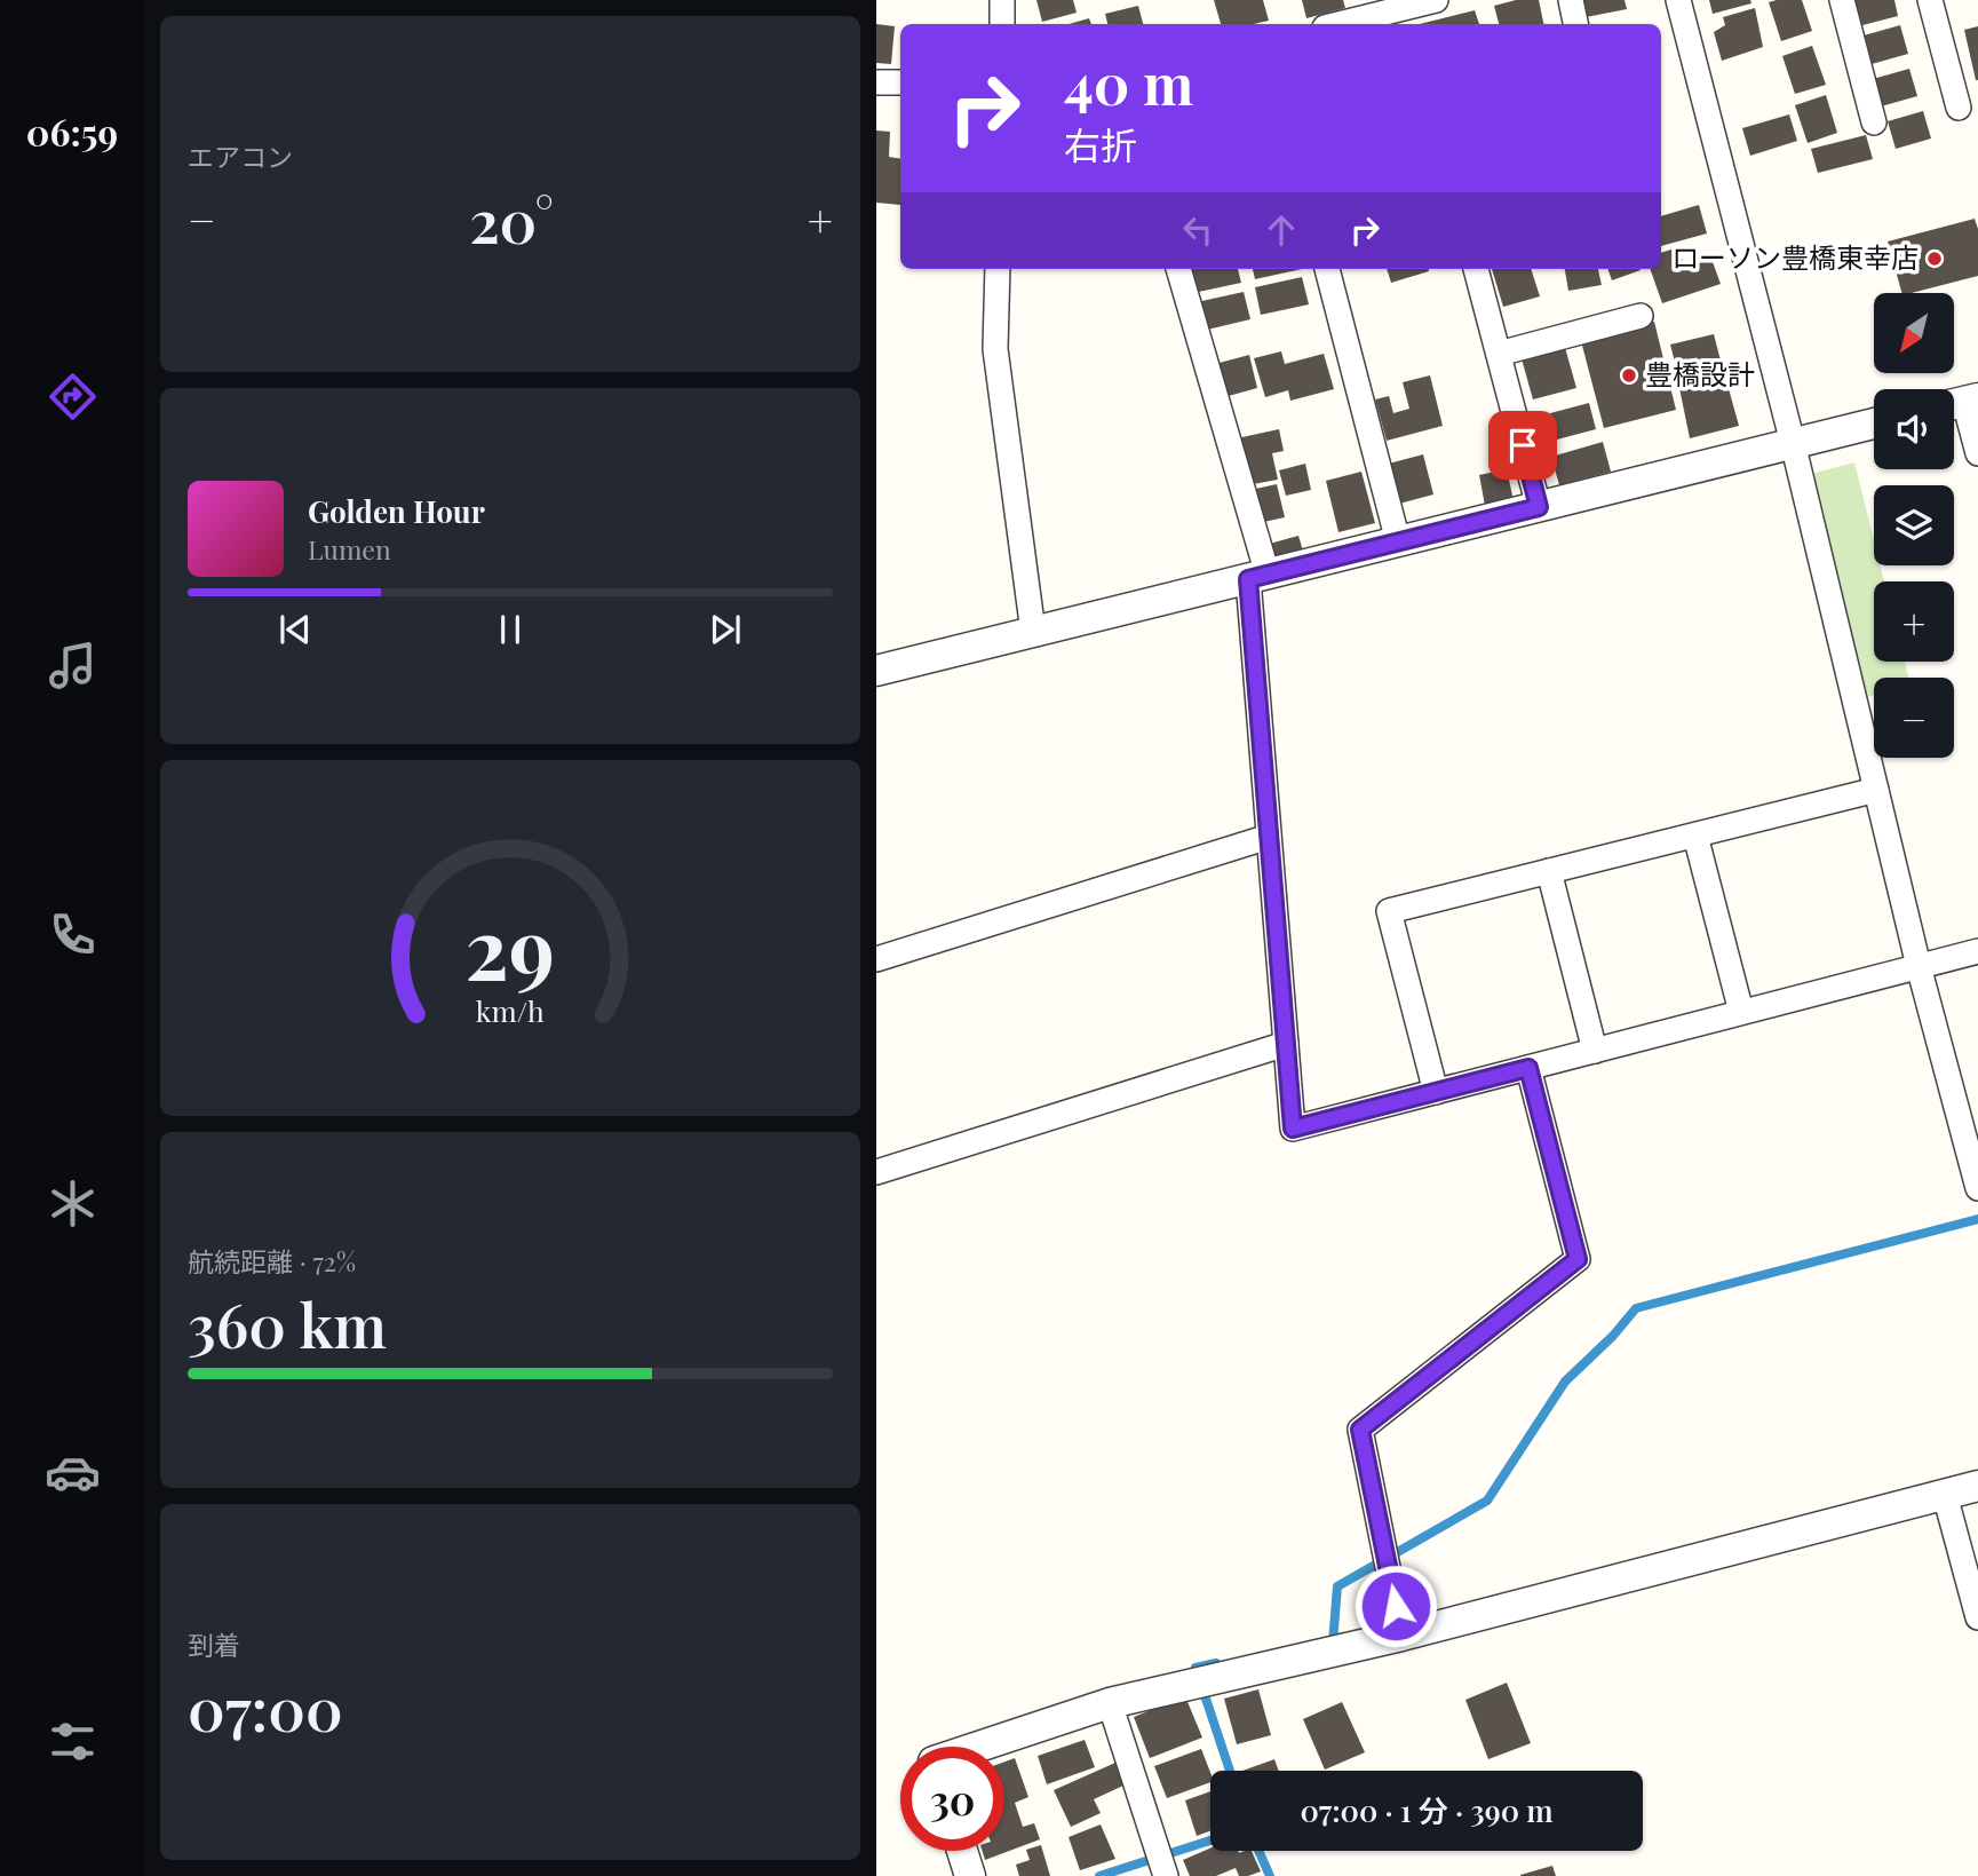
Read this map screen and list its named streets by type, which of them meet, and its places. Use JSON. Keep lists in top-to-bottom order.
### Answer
{
  "places": ["ローソン豊橋東幸店", "豊橋設計"],
  "north": "bottom left",
  "page": {
    "tabs": "06:59",
    "tile": [
      "エアコン",
      ["航続距離 · 72%", "360 km"],
      ["到着", "07:00"]
    ],
    "turn": ["40 m", "右折"],
    "heat": ["−", "20°", "+"],
    "map_buttons": ["+", "−"],
    "song": ["Golden Hour", "Lumen"],
    "limit": "30",
    "trip": "07:00 · 1 分 · 390 m",
    "gauge": ["29", "km/h"]
  }
}
